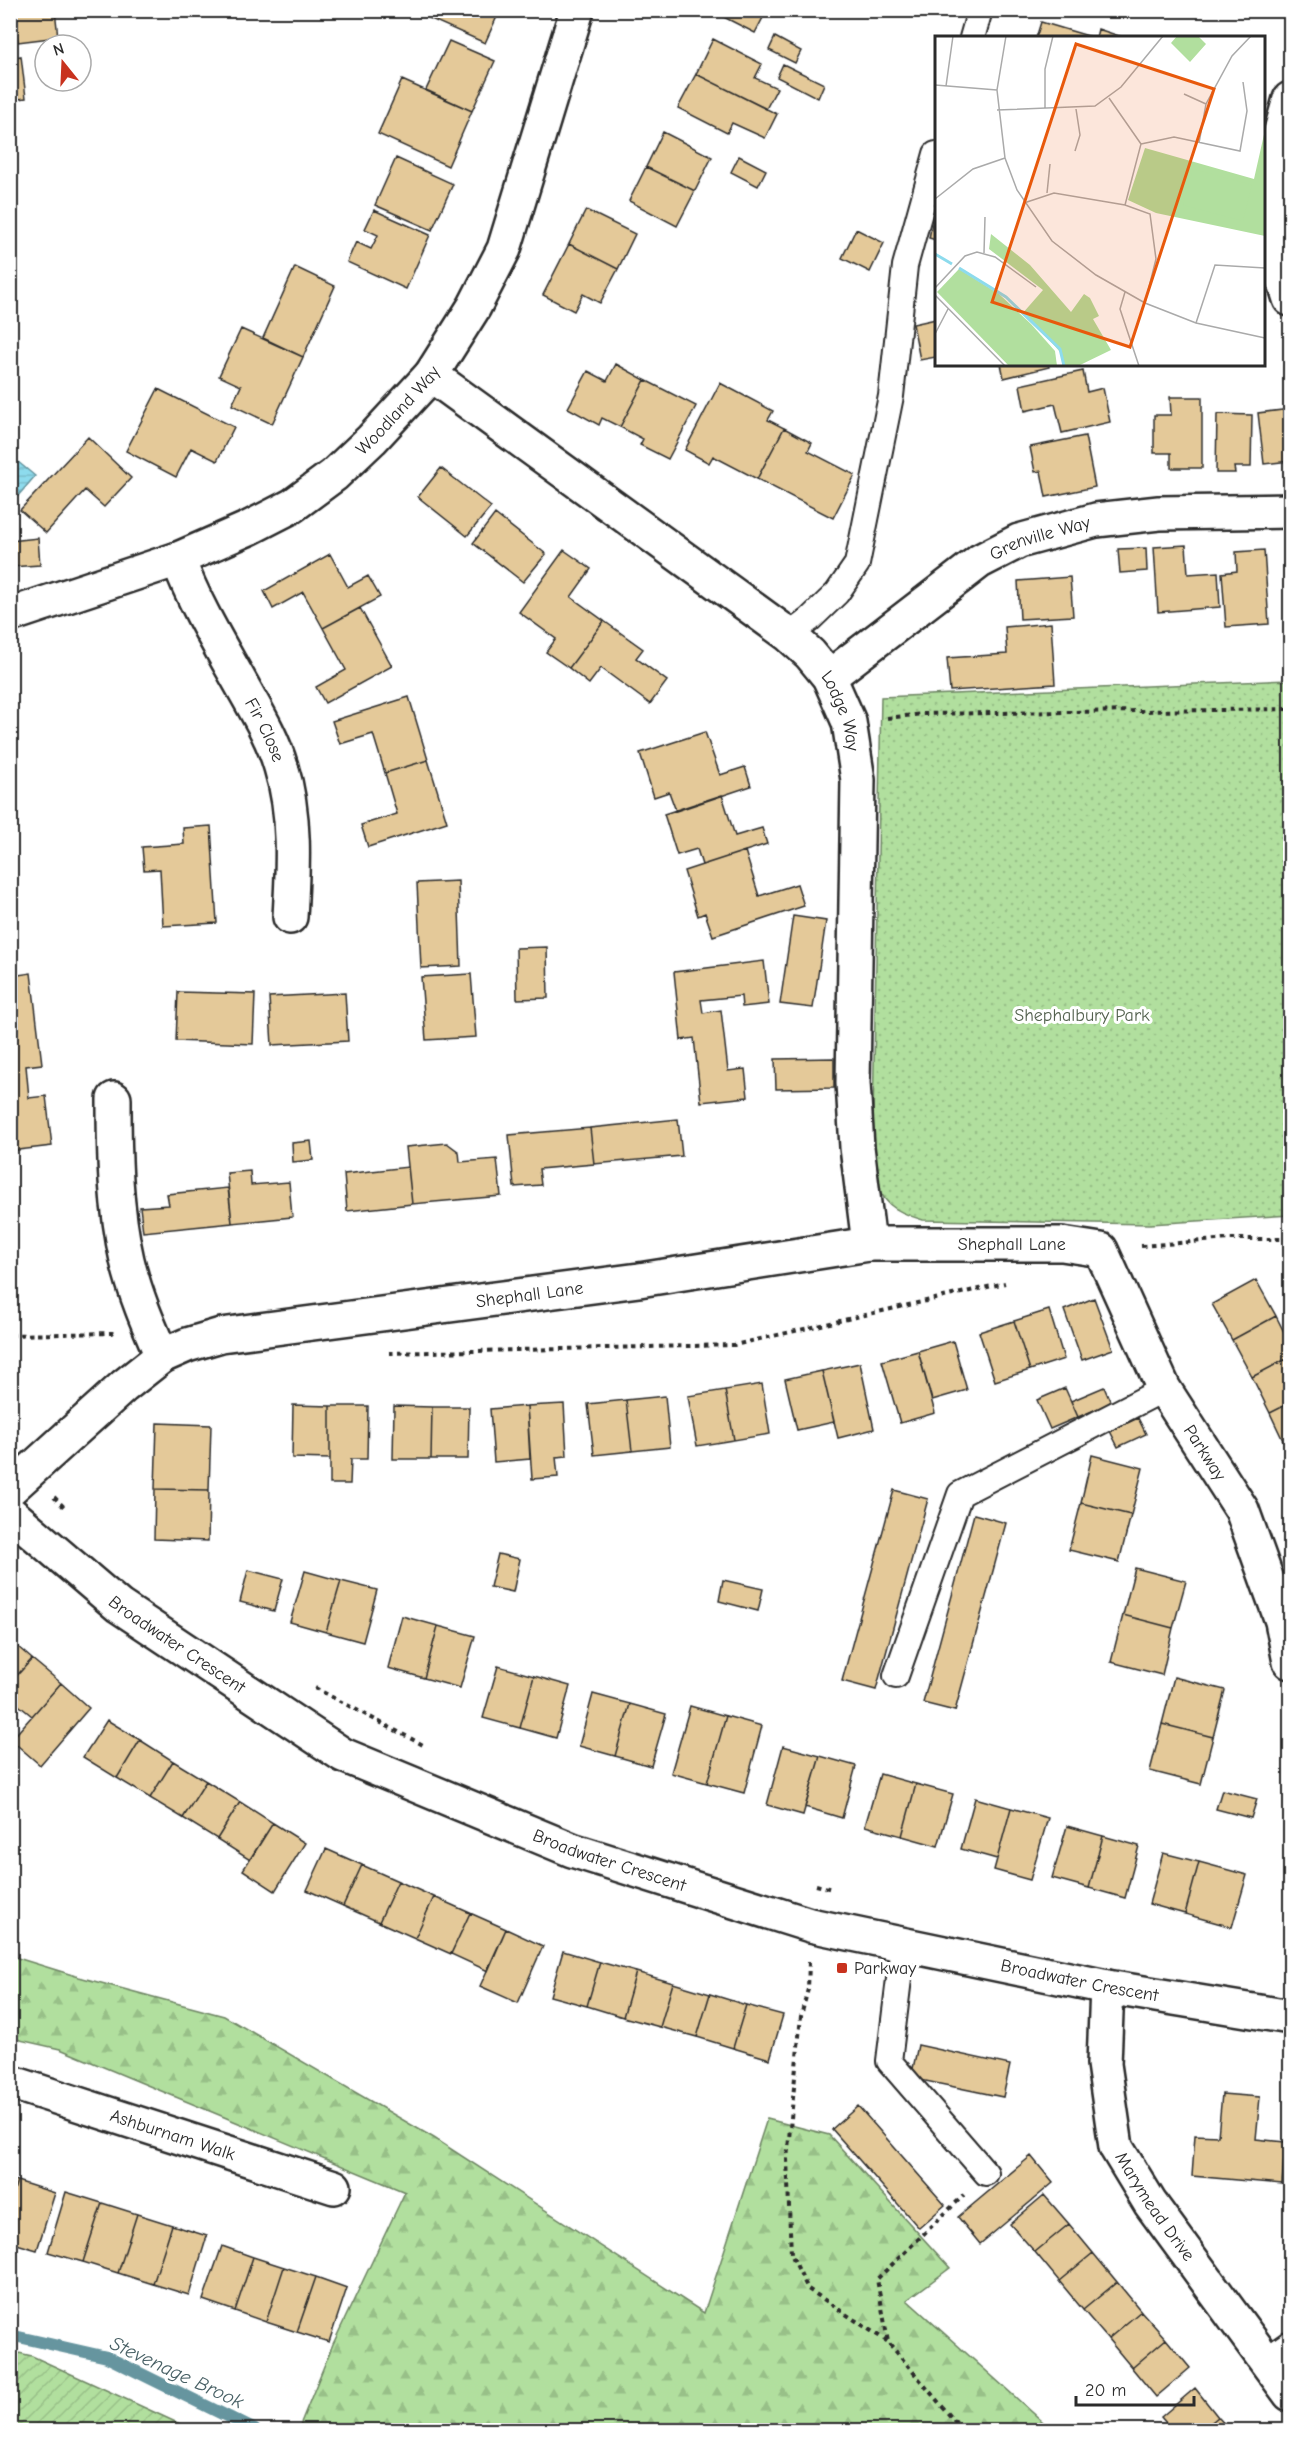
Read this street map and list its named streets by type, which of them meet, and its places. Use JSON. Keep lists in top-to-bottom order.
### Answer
{
  "streets": {
    "street": [
      "Woodland Way",
      "Grenville Way",
      "Lodge Way",
      "Fir Close",
      "Shephall Lane",
      "Parkway",
      "Broadwater Crescent",
      "Ashburnam Walk",
      "Marymead Drive"
    ]
  },
  "crossings": [
    ["Woodland Way", "Lodge Way"],
    ["Woodland Way", "Fir Close"],
    ["Grenville Way", "Lodge Way"],
    ["Lodge Way", "Shephall Lane"],
    ["Shephall Lane", "Parkway"],
    ["Broadwater Crescent", "Marymead Drive"]
  ],
  "water": ["Stevenage Brook"],
  "parks": ["Shephalbury Park"],
  "places": {
    "transit": ["Parkway"]
  },
  "scale_bar": "20 m",
  "north": "top"
}
